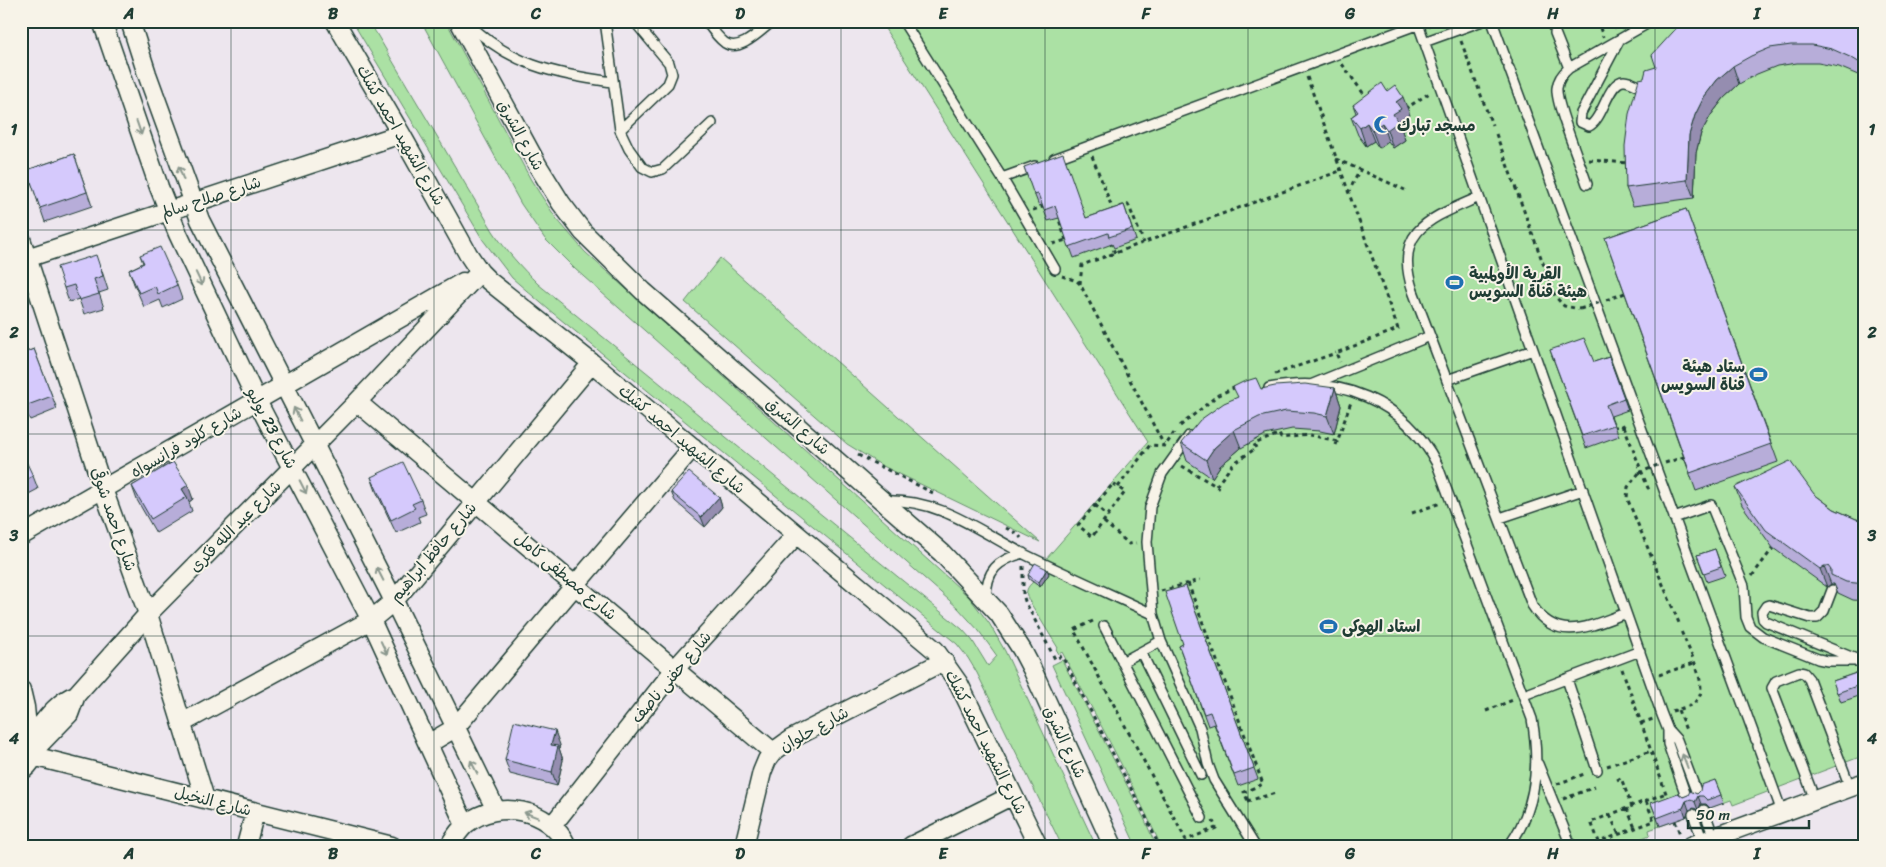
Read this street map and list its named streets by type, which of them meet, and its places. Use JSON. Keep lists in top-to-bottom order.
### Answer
{
  "streets": {
    "street": [
      "شارع الشهيد احمد كشك",
      "شارع الشرق",
      "شارع صلاح سالم",
      "شارع 23 يوليو",
      "شارع كلود فرانسواه",
      "شارع احمد شوقى",
      "شارع عبد الله فكرى",
      "شارع حافظ ابراهيم",
      "شارع مصطفى كامل",
      "شارع حفنى ناصف",
      "شارع حلوان",
      "شارع النخيل"
    ]
  },
  "crossings": [
    ["شارع الشهيد احمد كشك", "شارع صلاح سالم"],
    ["شارع الشهيد احمد كشك", "شارع كلود فرانسواه"],
    ["شارع الشهيد احمد كشك", "شارع عبد الله فكرى"],
    ["شارع الشهيد احمد كشك", "شارع حافظ ابراهيم"],
    ["شارع الشهيد احمد كشك", "شارع حفنى ناصف"],
    ["شارع الشهيد احمد كشك", "شارع حلوان"],
    ["شارع صلاح سالم", "شارع 23 يوليو"],
    ["شارع صلاح سالم", "شارع احمد شوقى"],
    ["شارع 23 يوليو", "شارع كلود فرانسواه"],
    ["شارع 23 يوليو", "شارع عبد الله فكرى"],
    ["شارع 23 يوليو", "شارع حافظ ابراهيم"],
    ["شارع كلود فرانسواه", "شارع احمد شوقى"],
    ["شارع كلود فرانسواه", "شارع عبد الله فكرى"],
    ["شارع احمد شوقى", "شارع عبد الله فكرى"],
    ["شارع احمد شوقى", "شارع حافظ ابراهيم"],
    ["شارع احمد شوقى", "شارع النخيل"],
    ["شارع عبد الله فكرى", "شارع مصطفى كامل"],
    ["شارع عبد الله فكرى", "شارع النخيل"],
    ["شارع حافظ ابراهيم", "شارع مصطفى كامل"],
    ["شارع مصطفى كامل", "شارع حفنى ناصف"],
    ["شارع مصطفى كامل", "شارع حلوان"]
  ],
  "places": {
    "mosque": ["مسجد تبارك"],
    "sports": ["القرية الأولمبية هيئة قناة السويس", "ستاد هيئة قناة السويس", "استاد الهوكى"]
  },
  "scale_bar": "50 m",
  "grid": {
    "columns": [
      "A",
      "B",
      "C",
      "D",
      "E",
      "F",
      "G",
      "H",
      "I"
    ],
    "rows": [
      "1",
      "2",
      "3",
      "4"
    ]
  }
}
